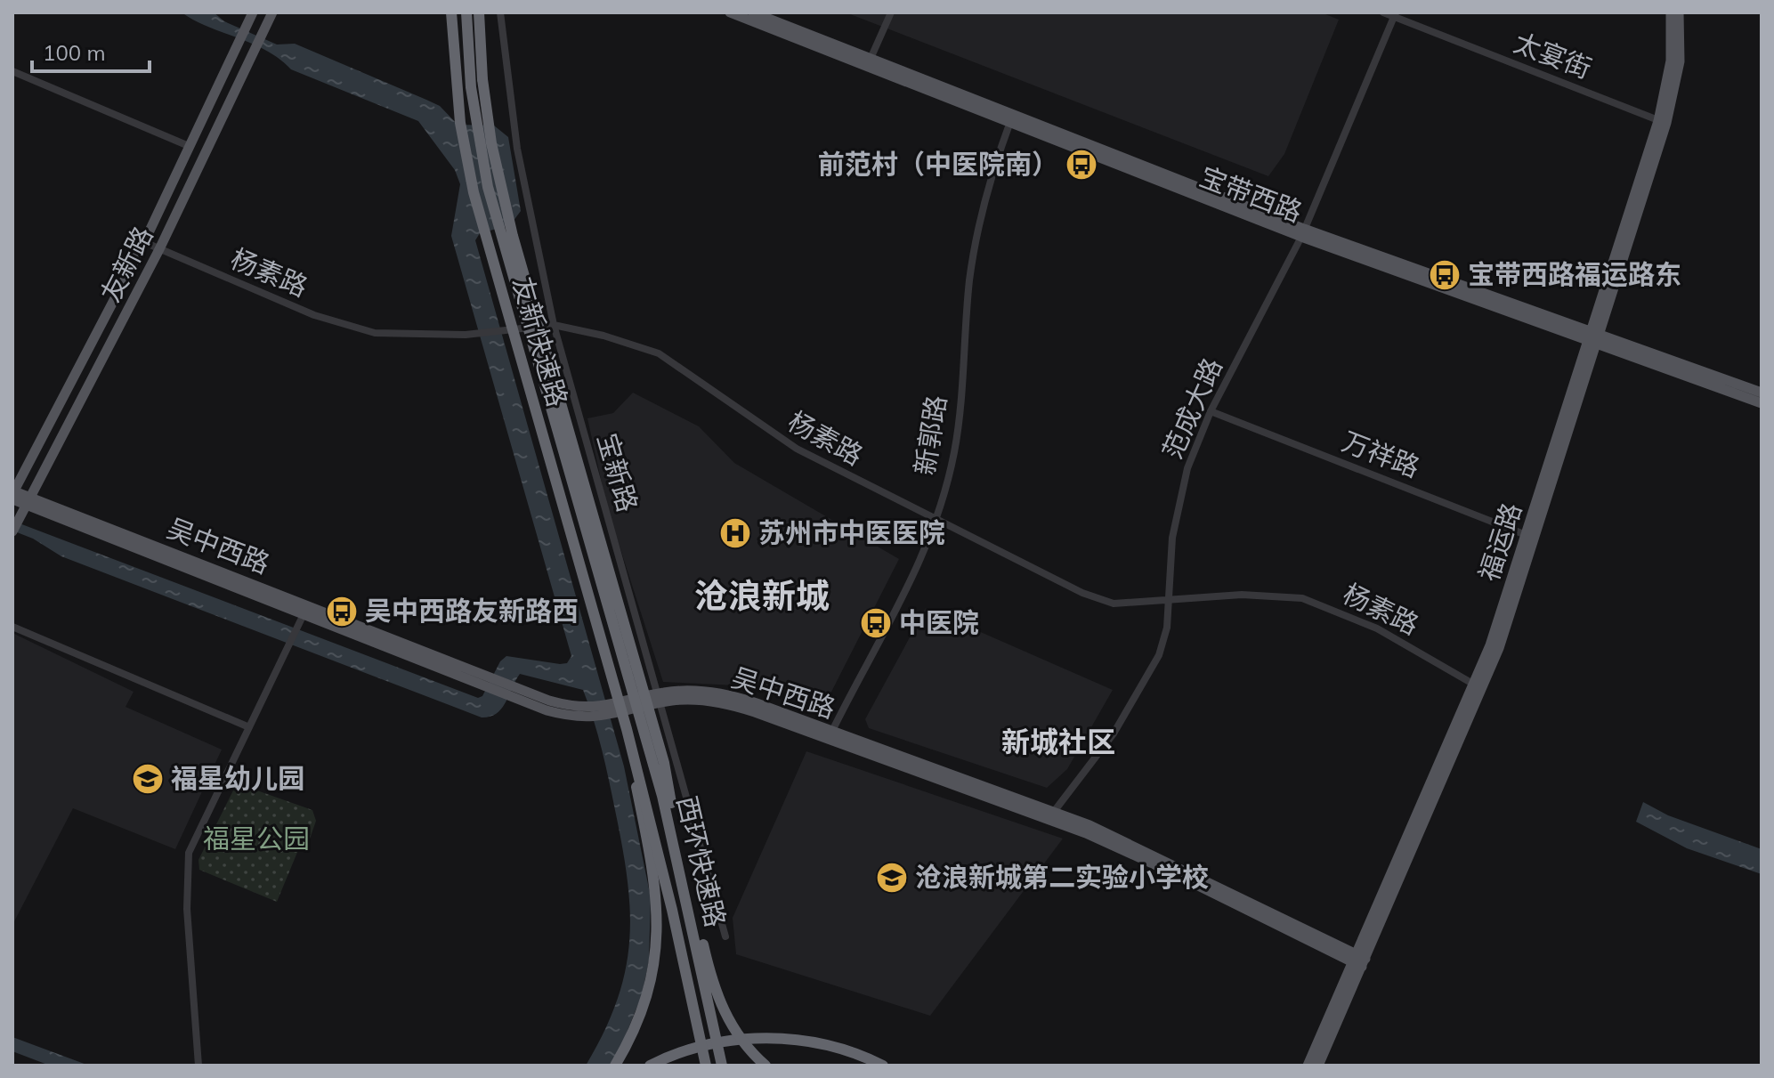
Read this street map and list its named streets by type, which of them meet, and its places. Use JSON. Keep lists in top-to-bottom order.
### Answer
{
  "streets": {
    "highway": ["友新快速路", "西环快速路"],
    "main road": [
      "宝带西路",
      "友新路",
      "福运路",
      "吴中西路"
    ],
    "street": [
      "太宴街",
      "杨素路",
      "范成大路",
      "新郭路",
      "万祥路",
      "宝新路"
    ]
  },
  "crossings": [
    ["太宴街", "范成大路"],
    ["太宴街", "福运路"],
    ["宝带西路", "范成大路"],
    ["宝带西路", "新郭路"],
    ["宝带西路", "福运路"],
    ["友新路", "杨素路"],
    ["友新路", "吴中西路"],
    ["杨素路", "范成大路"],
    ["杨素路", "新郭路"],
    ["杨素路", "宝新路"],
    ["杨素路", "福运路"],
    ["友新快速路", "西环快速路"],
    ["范成大路", "万祥路"],
    ["范成大路", "吴中西路"],
    ["新郭路", "吴中西路"],
    ["万祥路", "福运路"],
    ["宝新路", "吴中西路"],
    ["福运路", "吴中西路"]
  ],
  "districts": ["沧浪新城", "新城社区"],
  "parks": ["福星公园"],
  "places": {
    "bus stop": [
      "前范村（中医院南）",
      "宝带西路福运路东",
      "吴中西路友新路西",
      "中医院"
    ],
    "hospital": ["苏州市中医医院"],
    "school or university": ["福星幼儿园", "沧浪新城第二实验小学校"]
  },
  "scale_bar": "100 m"
}
